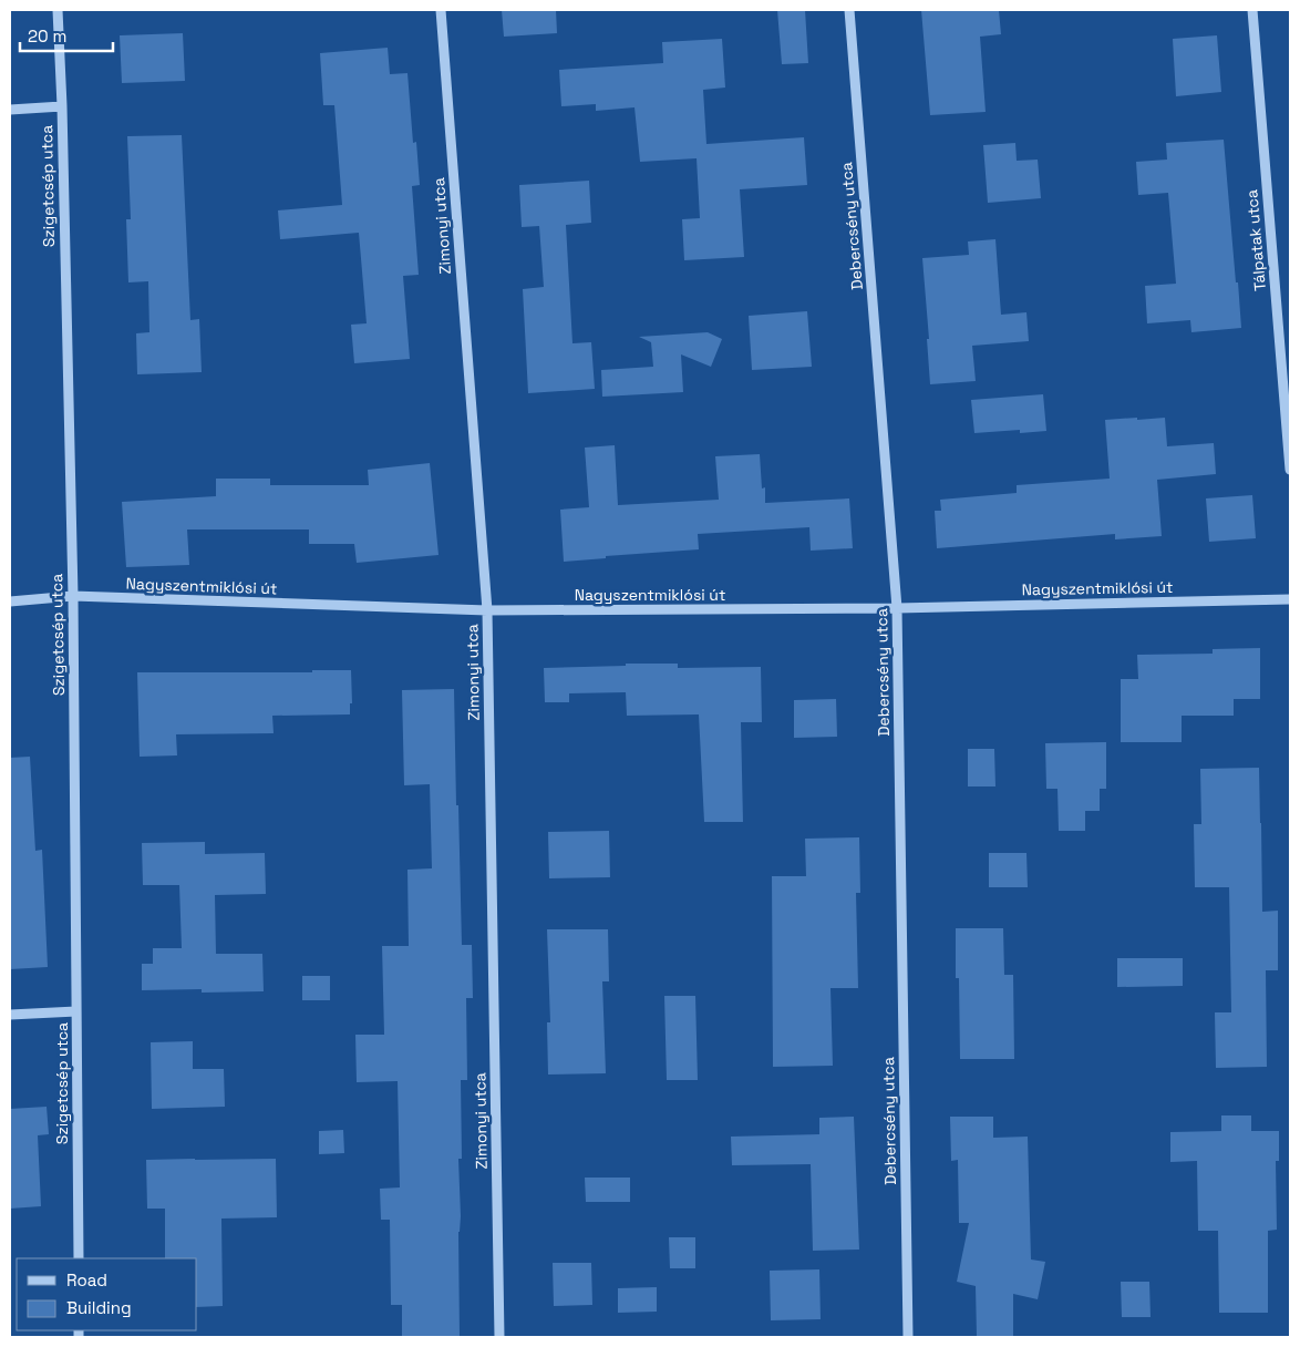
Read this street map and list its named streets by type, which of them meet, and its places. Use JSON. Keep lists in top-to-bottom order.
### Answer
{
  "streets": {
    "street": [
      "Szigetcsép utca",
      "Zimonyi utca",
      "Debercsény utca",
      "Tálpatak utca",
      "Nagyszentmiklósi út"
    ]
  },
  "crossings": [
    ["Szigetcsép utca", "Nagyszentmiklósi út"],
    ["Zimonyi utca", "Nagyszentmiklósi út"],
    ["Debercsény utca", "Nagyszentmiklósi út"]
  ],
  "legend": ["Road", "Building"],
  "scale_bar": "20 m"
}
